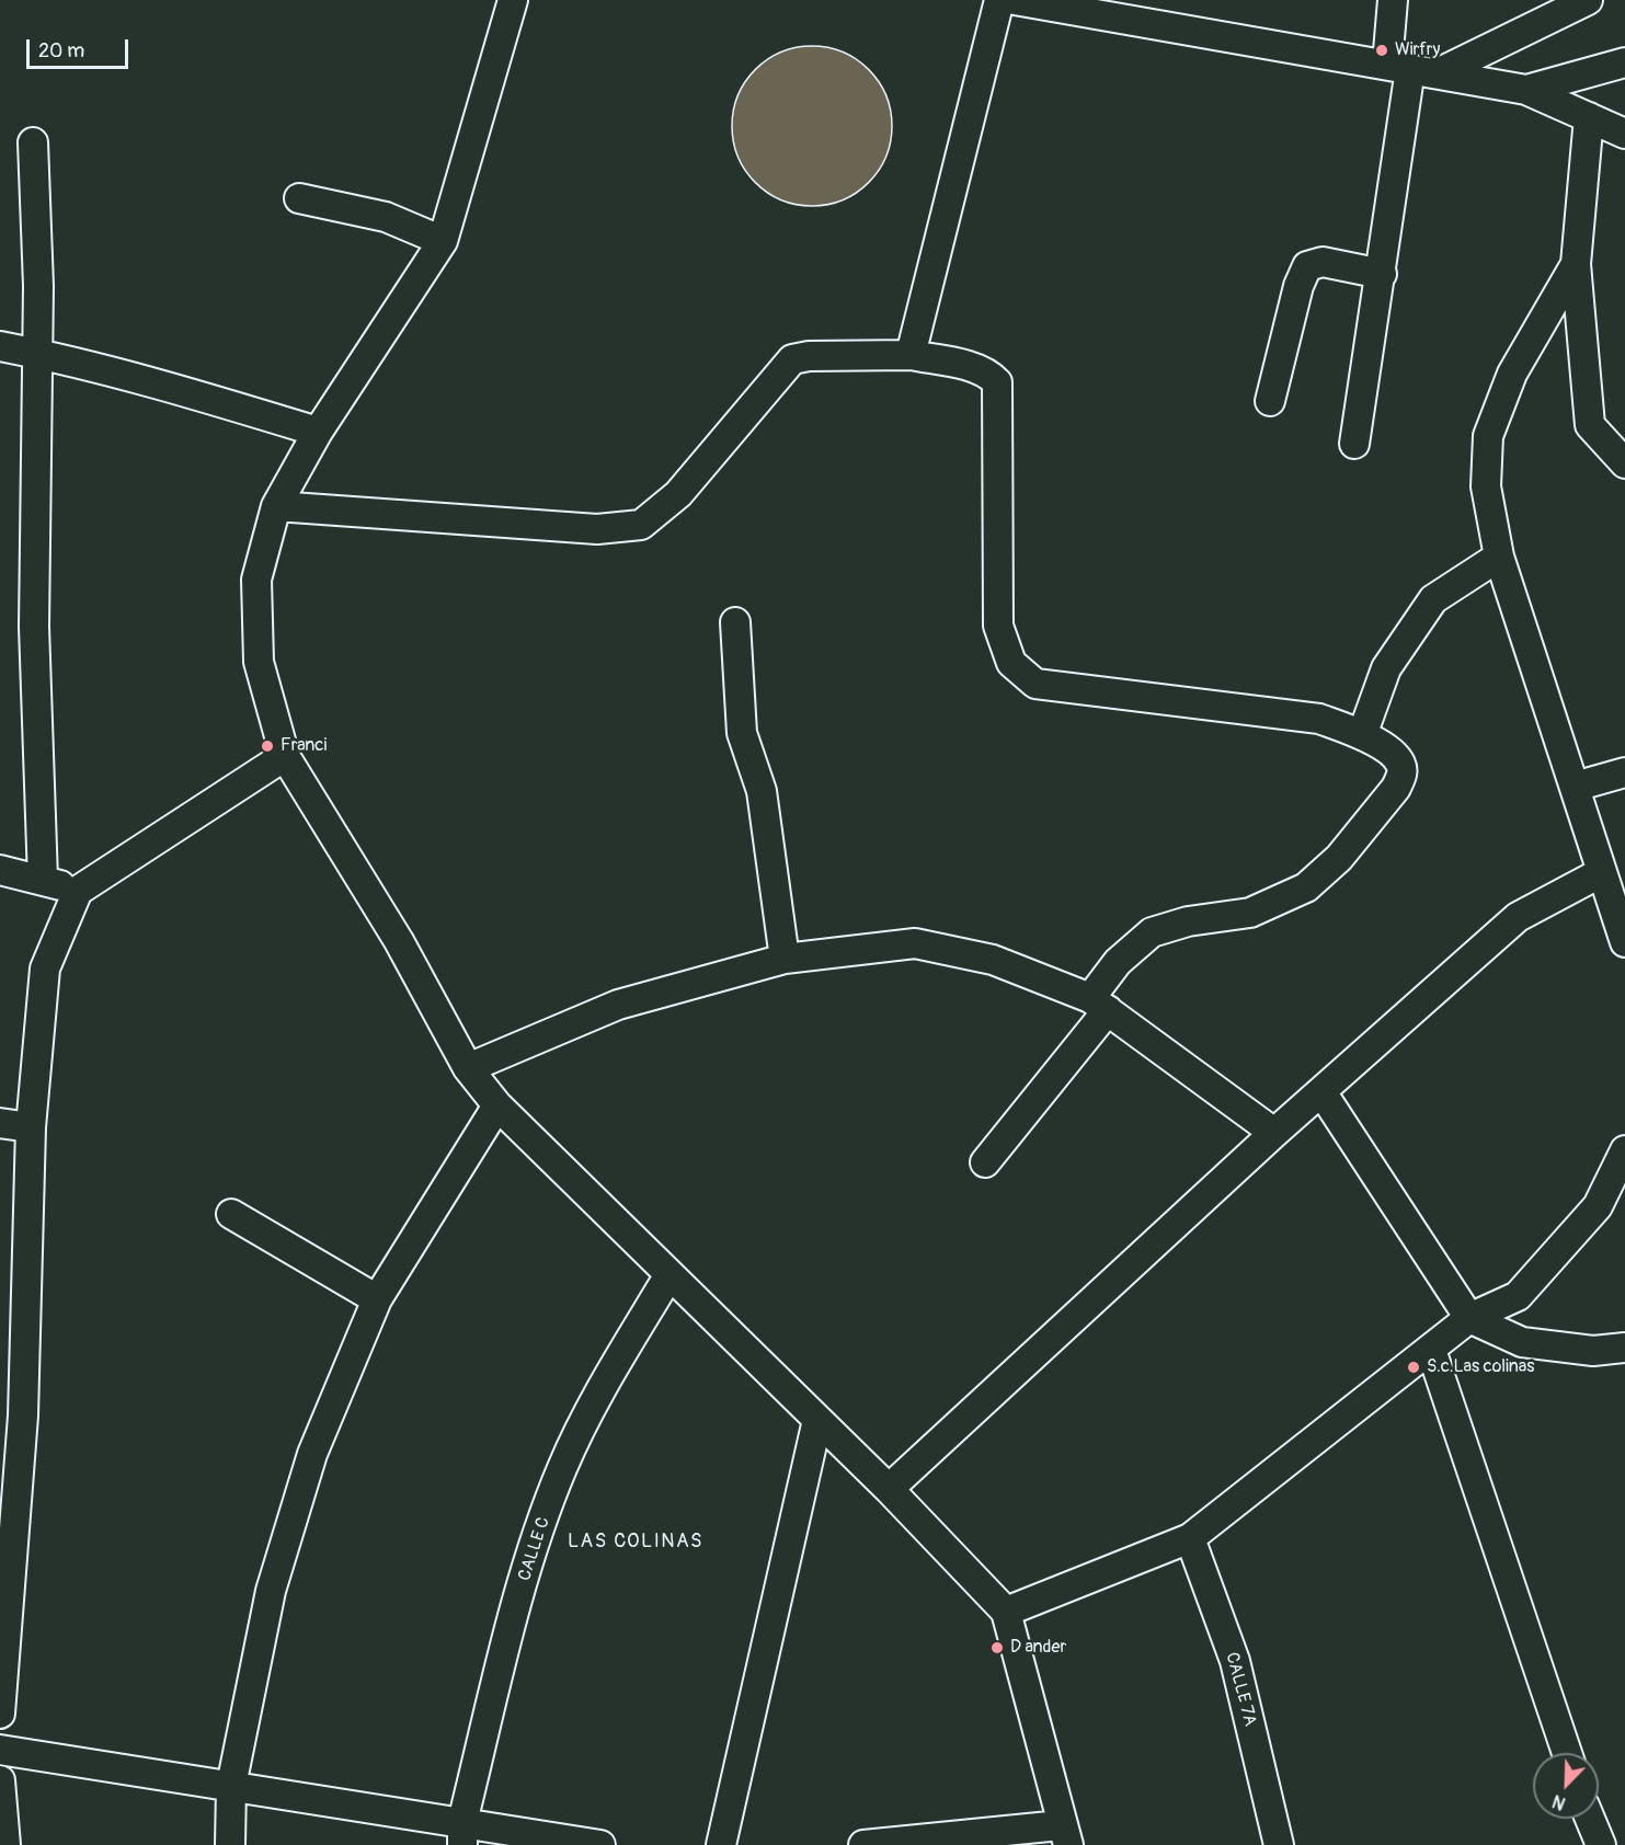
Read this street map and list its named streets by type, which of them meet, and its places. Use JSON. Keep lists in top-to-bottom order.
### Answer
{
  "streets": {
    "street": ["CALLE C", "CALLE 7A"]
  },
  "districts": ["LAS COLINAS"],
  "places": [
    "Wirfry",
    "Franci",
    "S.c.Las colinas",
    "D ander"
  ],
  "scale_bar": "20 m",
  "north": "bottom left"
}
